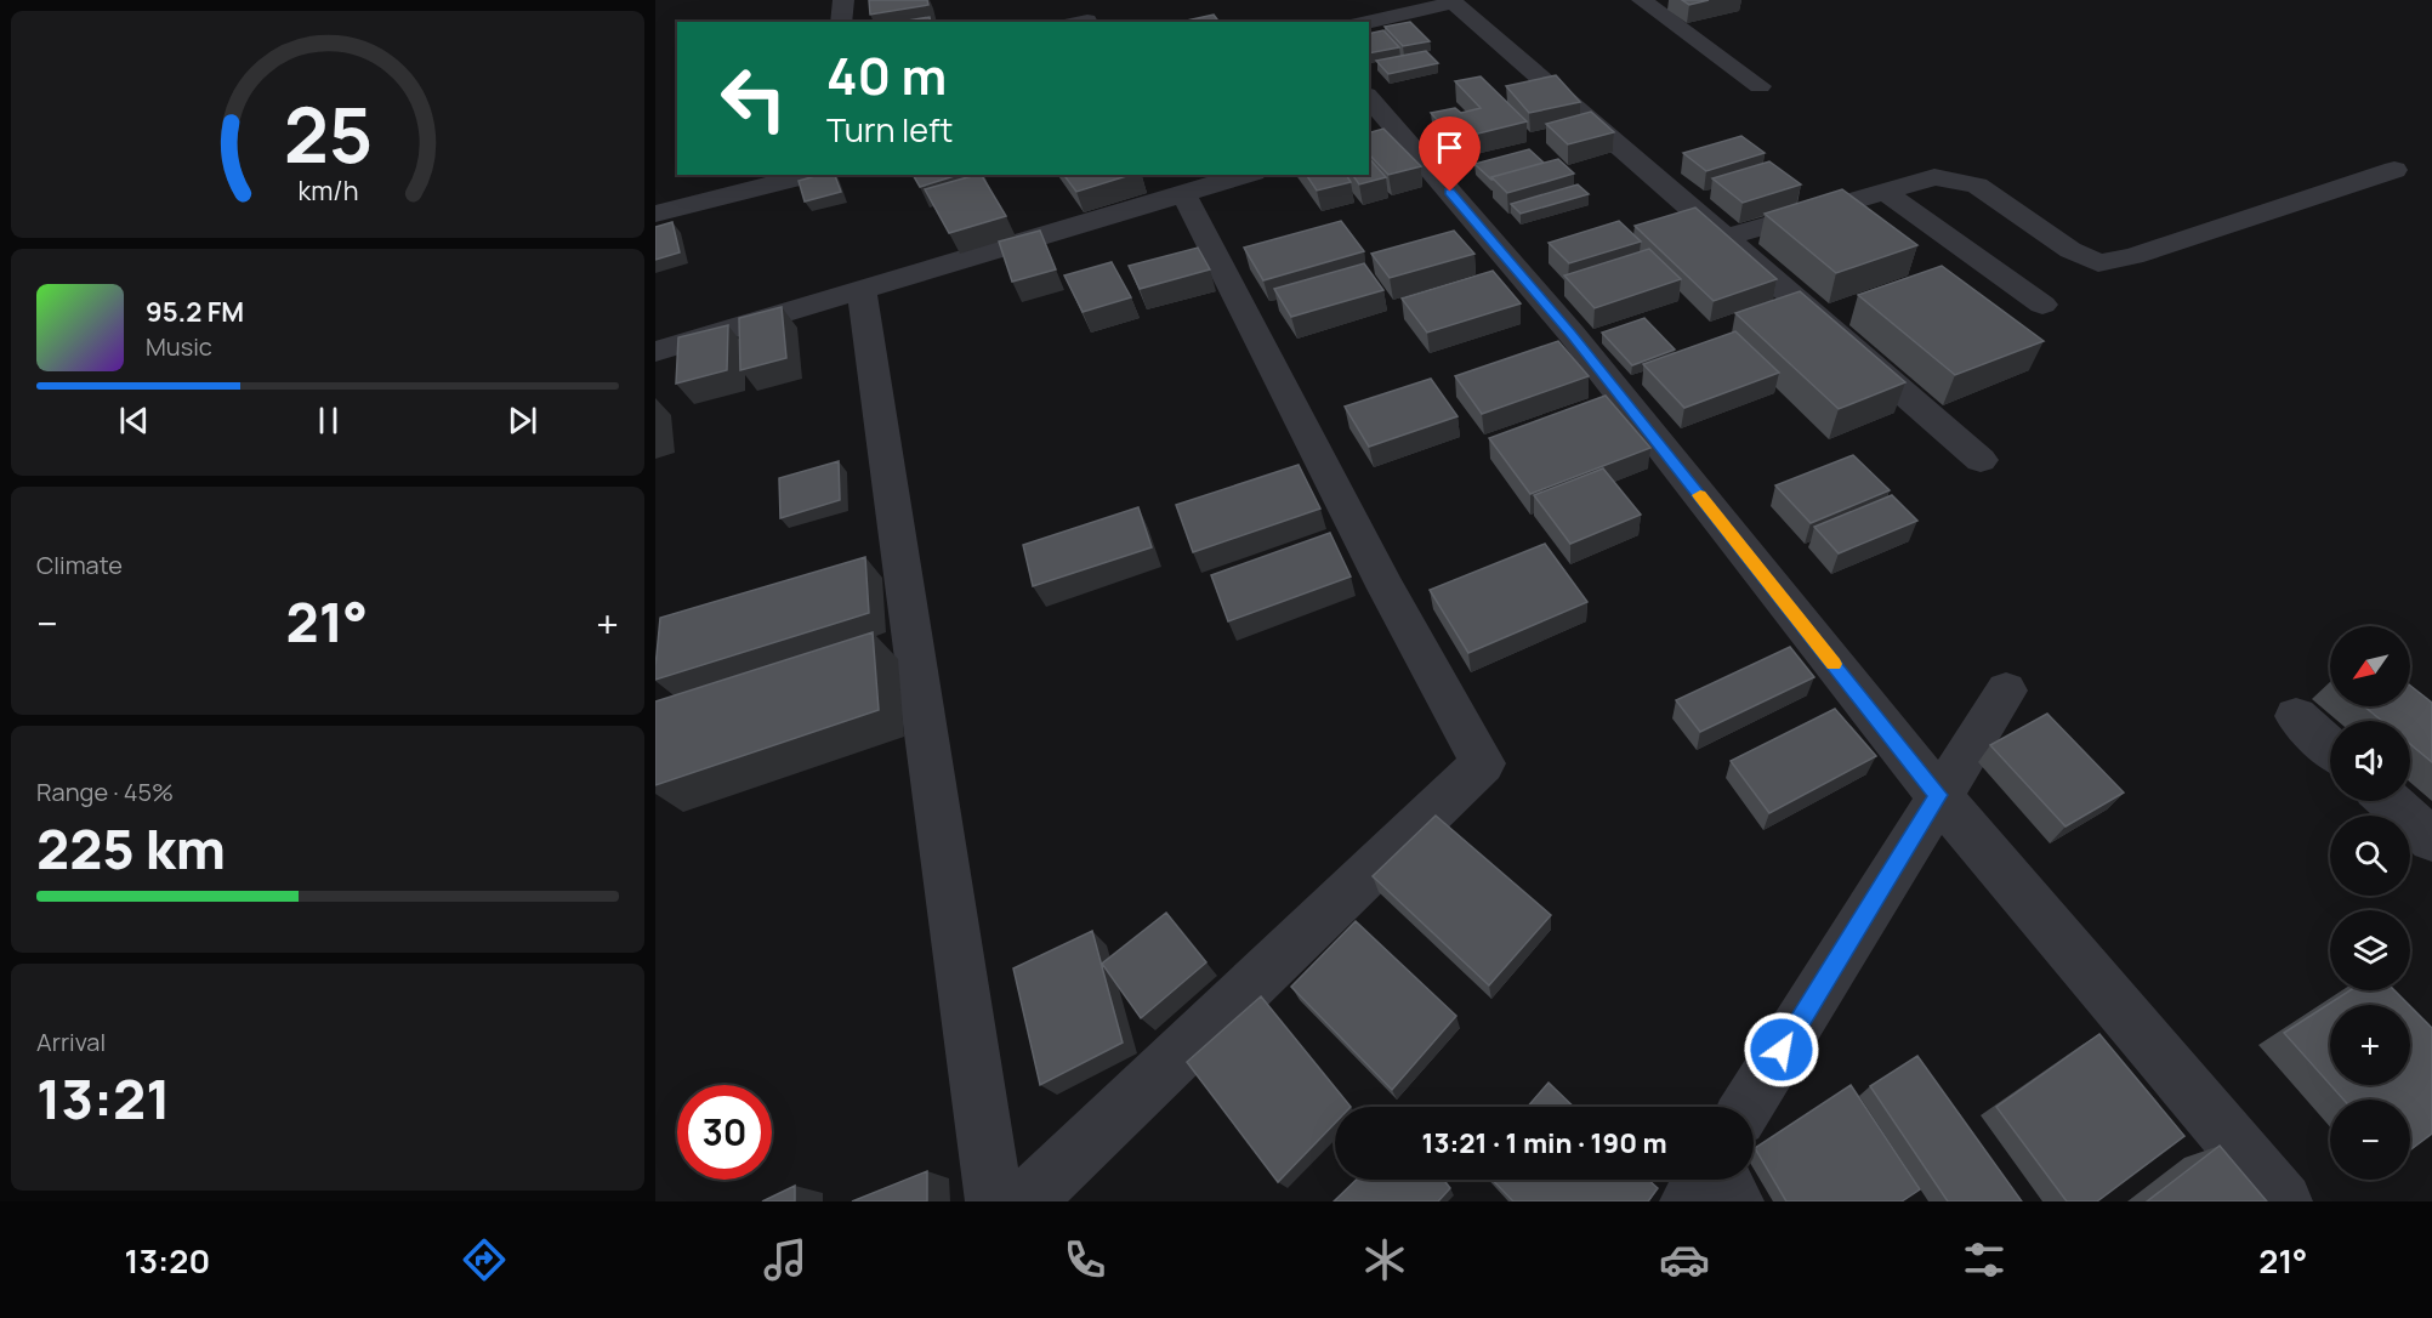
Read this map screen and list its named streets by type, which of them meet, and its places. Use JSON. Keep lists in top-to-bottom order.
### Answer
{
  "north": "bottom left",
  "page": {
    "turn": ["40 m", "Turn left"],
    "song": ["95.2 FM", "Music"],
    "tile": [
      "Climate",
      ["Range · 45%", "225 km"],
      ["Arrival", "13:21"]
    ],
    "heat": ["−", "21°", "+"],
    "map_buttons": ["+", "−"],
    "limit": "30",
    "trip": "13:21 · 1 min · 190 m",
    "tabs": ["13:20", "21°"],
    "gauge": ["25", "km/h"]
  }
}
